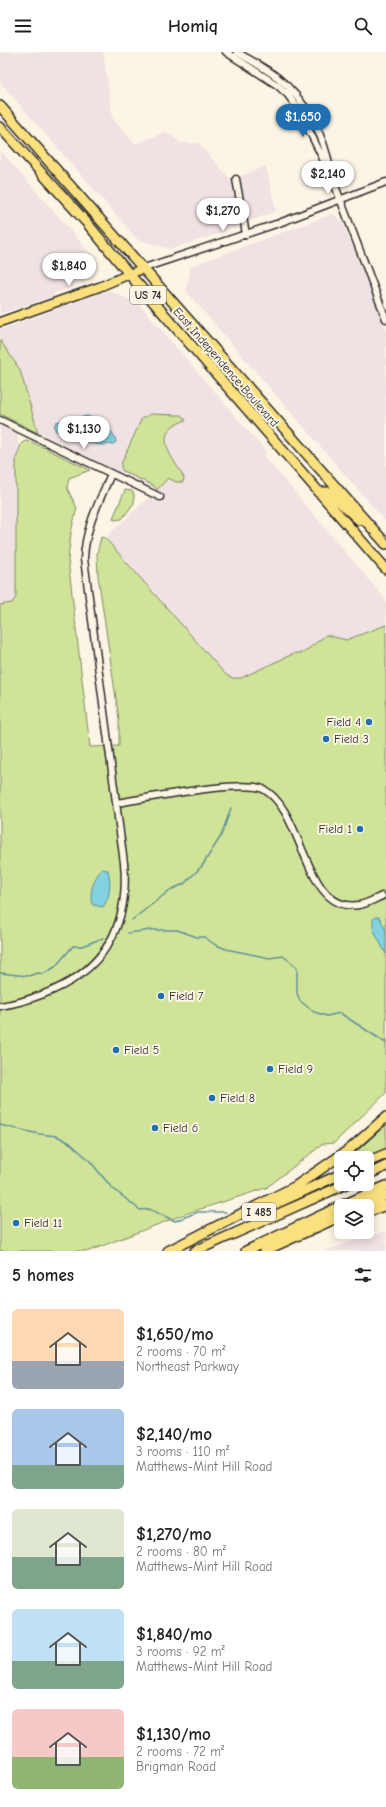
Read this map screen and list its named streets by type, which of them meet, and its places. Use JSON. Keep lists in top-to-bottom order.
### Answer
{
  "streets": {
    "highway": ["US 74", "East Independence Boulevard", "I 485"]
  },
  "places": [
    "Field 4",
    "Field 3",
    "Field 1",
    "Field 7",
    "Field 5",
    "Field 9",
    "Field 8",
    "Field 6",
    "Field 11"
  ],
  "page": {
    "header": "Homiq",
    "price": [
      "$1,650",
      "$2,140",
      "$1,270",
      "$1,840",
      "$1,130"
    ],
    "heading": "5 homes",
    "list": [
      {
        "name": "$1,650/mo",
        "note": "2 rooms · 70 m² · Northeast Parkway"
      },
      {
        "name": "$2,140/mo",
        "note": "3 rooms · 110 m² · Matthews-Mint Hill Road"
      },
      {
        "name": "$1,270/mo",
        "note": "2 rooms · 80 m² · Matthews-Mint Hill Road"
      },
      {
        "name": "$1,840/mo",
        "note": "3 rooms · 92 m² · Matthews-Mint Hill Road"
      },
      {
        "name": "$1,130/mo",
        "note": "2 rooms · 72 m² · Brigman Road"
      }
    ]
  }
}
